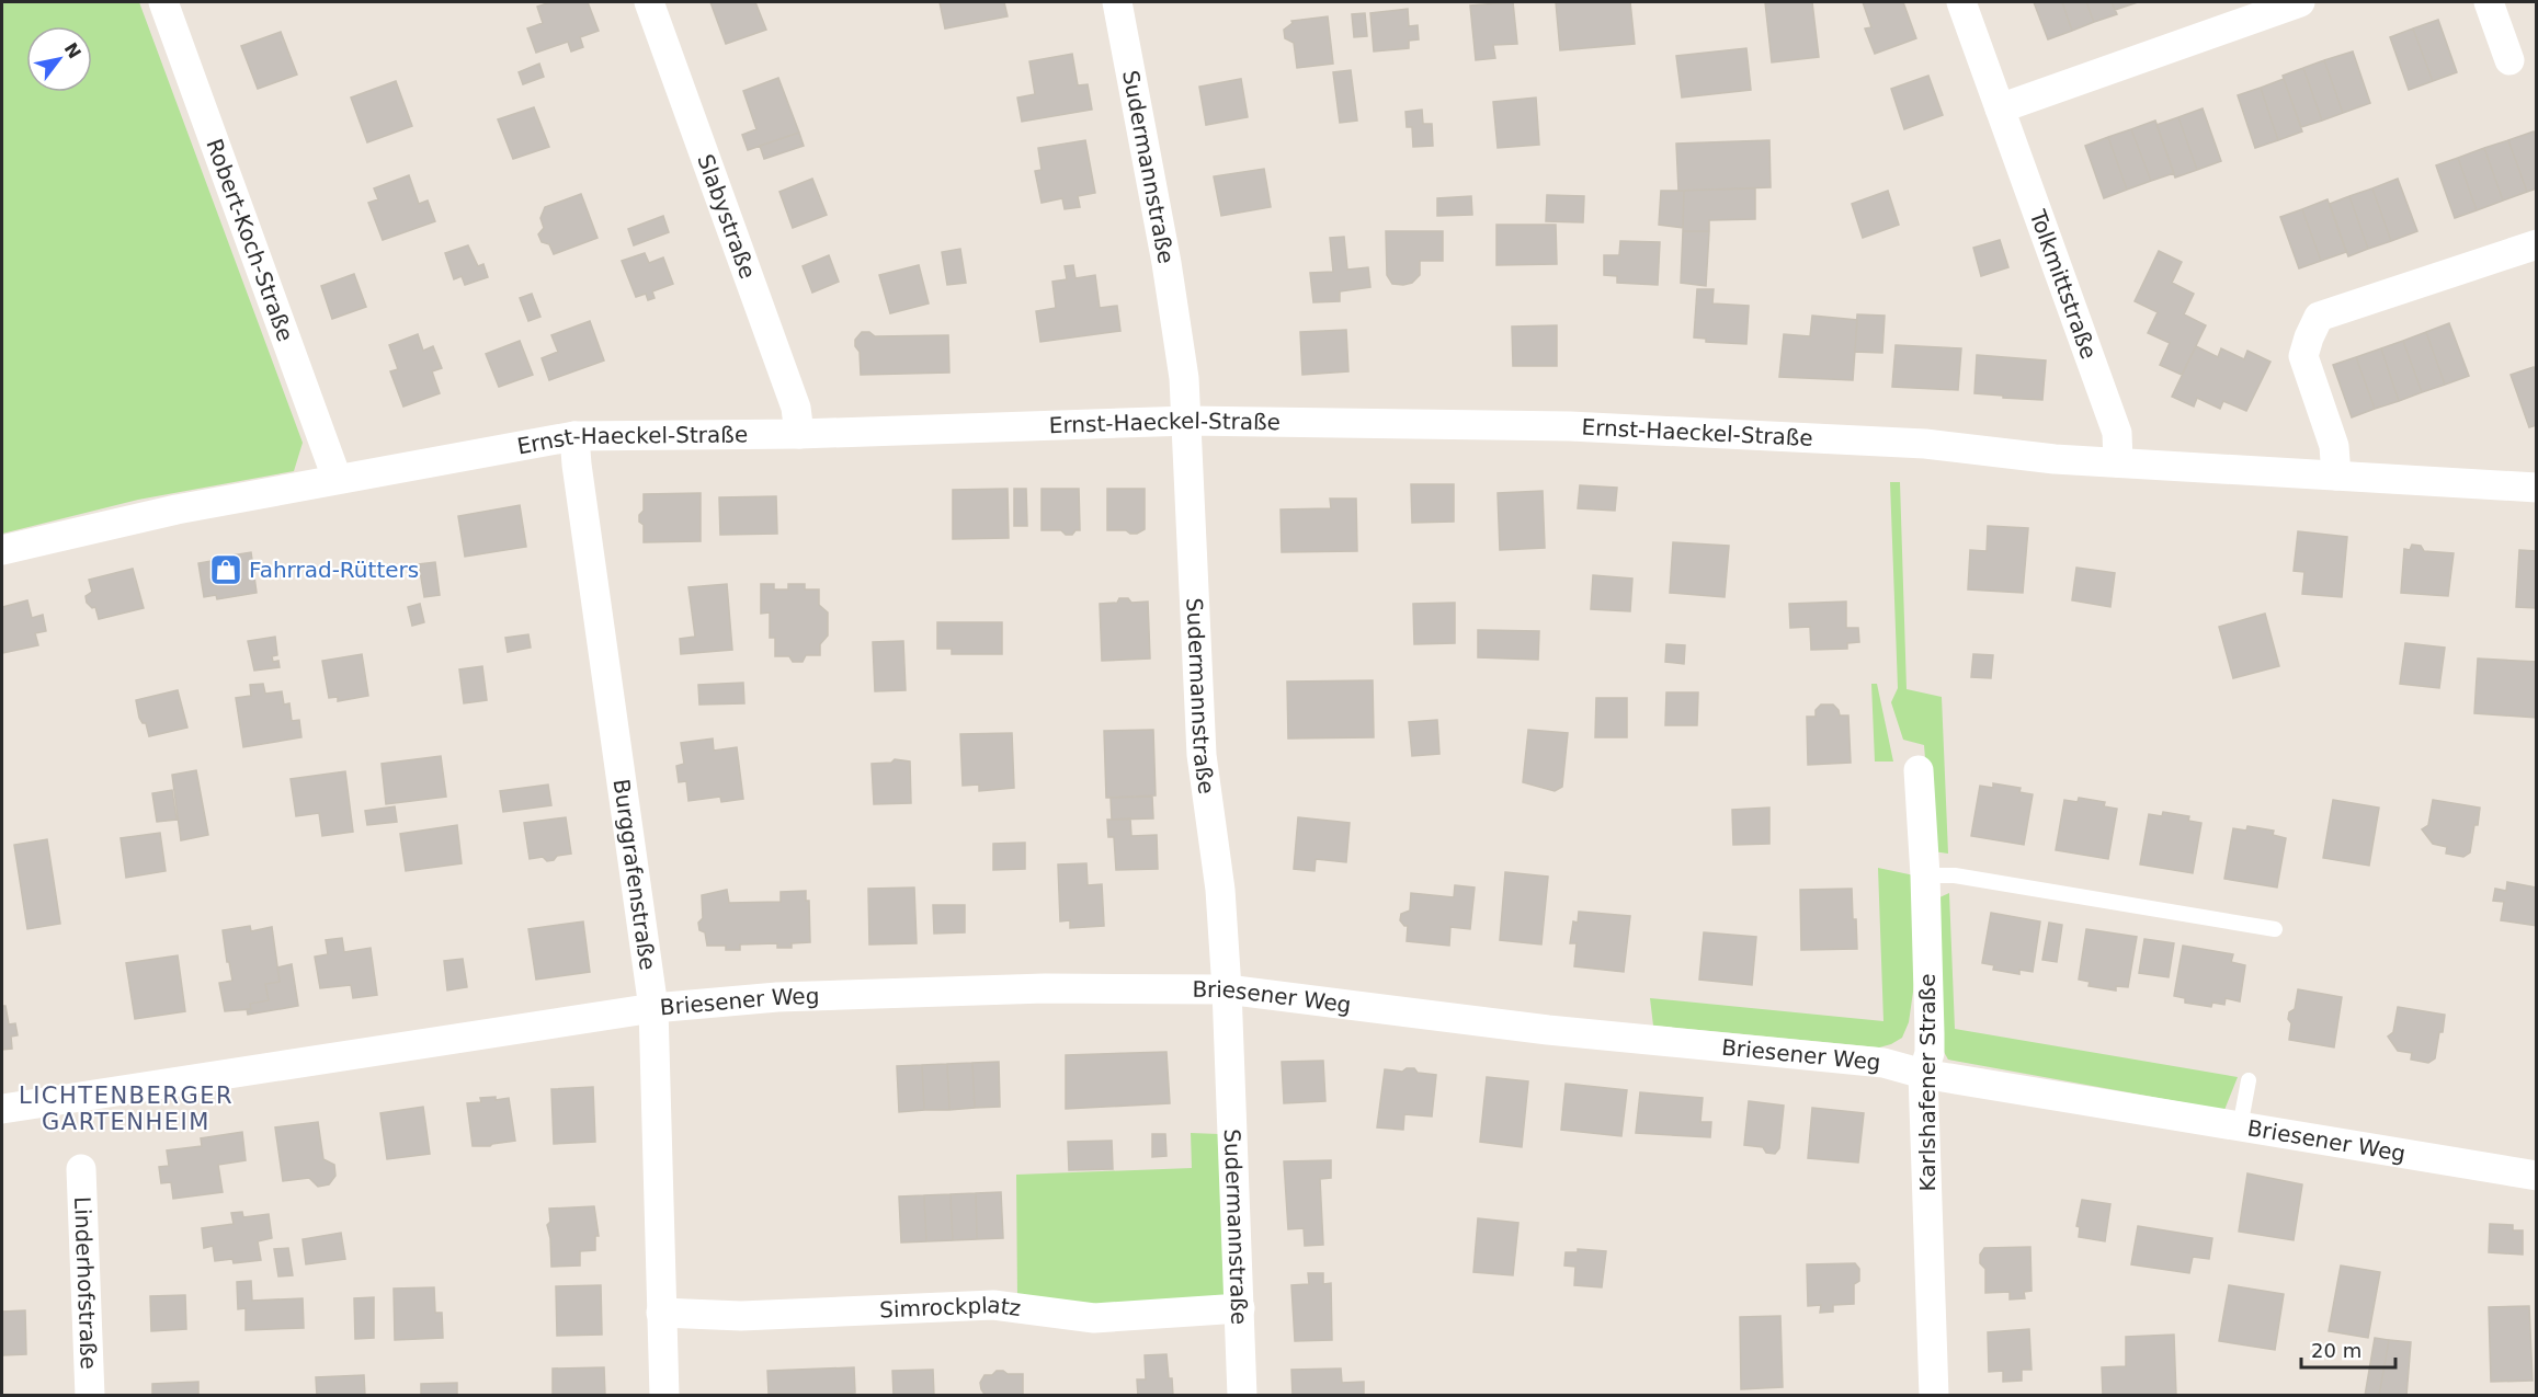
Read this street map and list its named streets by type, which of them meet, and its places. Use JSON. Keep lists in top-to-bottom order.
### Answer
{
  "streets": {
    "street": [
      "Sudermannstraße",
      "Slabystraße",
      "Robert-Koch-Straße",
      "Tolkmittstraße",
      "Ernst-Haeckel-Straße",
      "Burggrafenstraße",
      "Briesener Weg",
      "Karlshafener Straße",
      "Linderhofstraße",
      "Simrockplatz"
    ]
  },
  "crossings": [
    ["Sudermannstraße", "Ernst-Haeckel-Straße"],
    ["Sudermannstraße", "Briesener Weg"],
    ["Sudermannstraße", "Simrockplatz"],
    ["Slabystraße", "Ernst-Haeckel-Straße"],
    ["Robert-Koch-Straße", "Ernst-Haeckel-Straße"],
    ["Tolkmittstraße", "Ernst-Haeckel-Straße"],
    ["Ernst-Haeckel-Straße", "Burggrafenstraße"],
    ["Burggrafenstraße", "Briesener Weg"],
    ["Burggrafenstraße", "Simrockplatz"],
    ["Briesener Weg", "Karlshafener Straße"]
  ],
  "districts": ["LICHTENBERGER GARTENHEIM"],
  "places": {
    "shop": ["Fahrrad-Rütters"]
  },
  "scale_bar": "20 m",
  "north": "top right"
}
